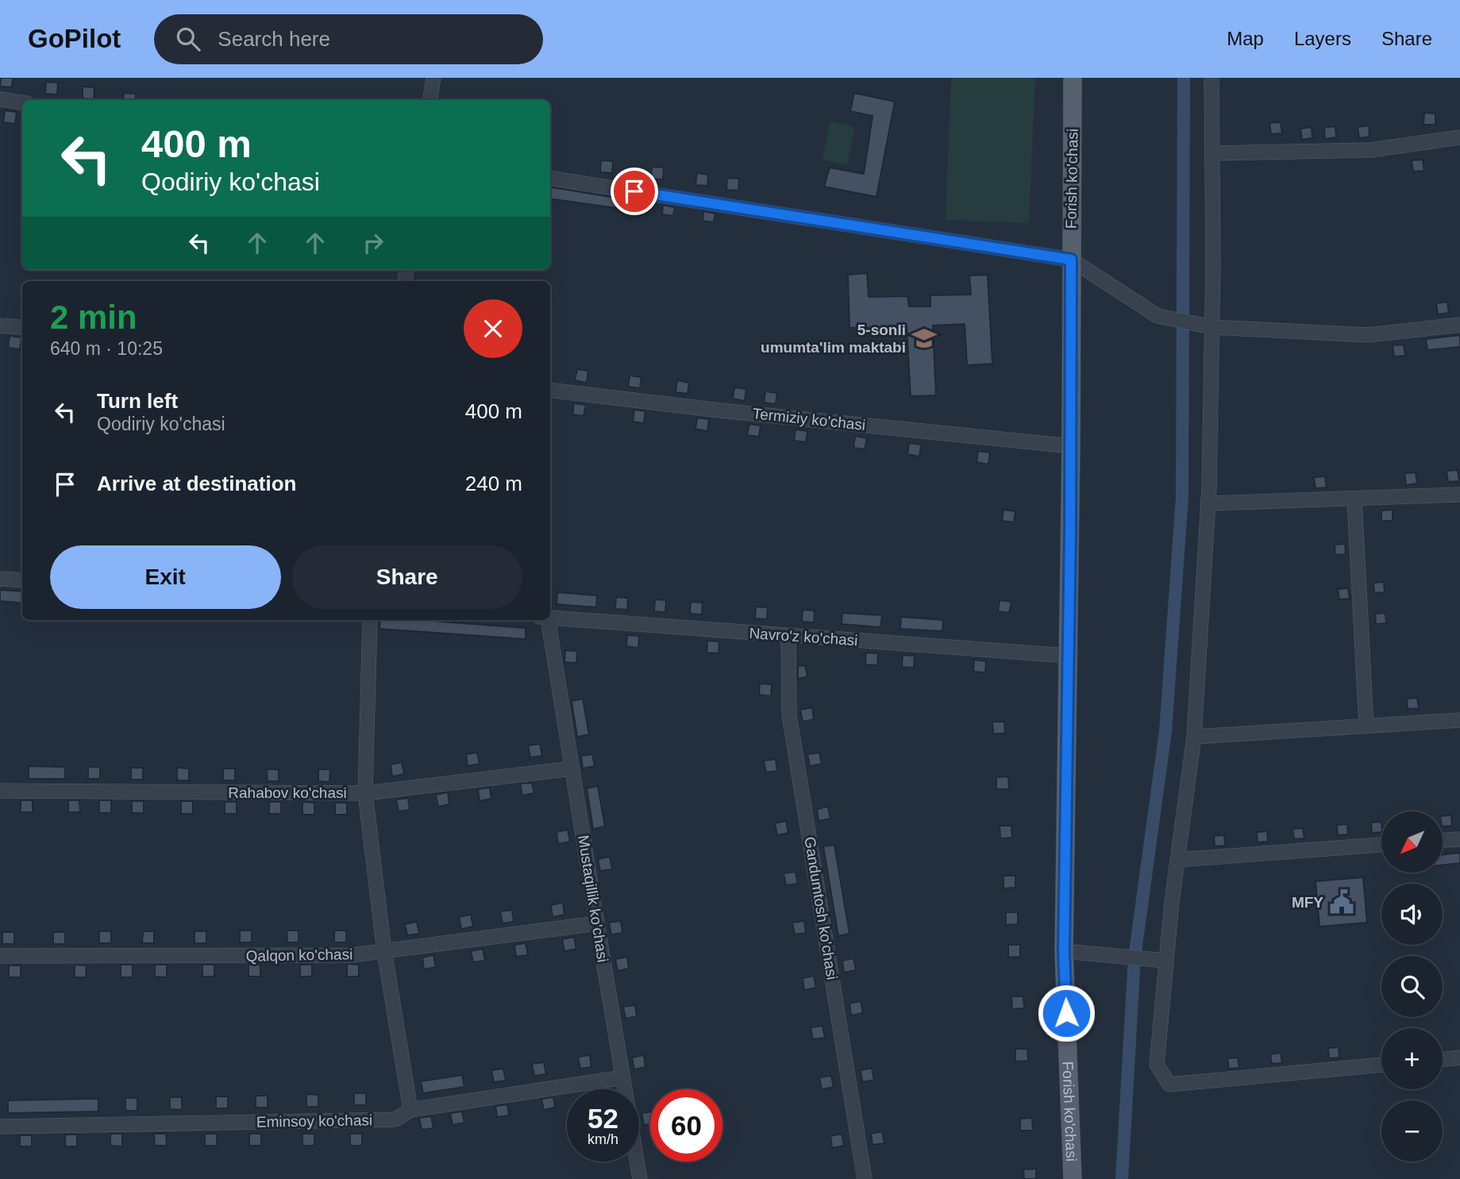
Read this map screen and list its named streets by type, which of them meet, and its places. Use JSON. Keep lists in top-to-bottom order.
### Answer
{
  "streets": {
    "main road": ["Forish ko'chasi"],
    "street": [
      "Termiziy ko'chasi",
      "Navro'z ko'chasi",
      "Rahabov ko'chasi",
      "Mustaqillik ko'chasi",
      "Gandumtosh ko'chasi",
      "Qalqon ko'chasi",
      "Eminsoy ko'chasi"
    ]
  },
  "crossings": [
    ["Forish ko'chasi", "Termiziy ko'chasi"],
    ["Forish ko'chasi", "Navro'z ko'chasi"],
    ["Navro'z ko'chasi", "Gandumtosh ko'chasi"],
    ["Rahabov ko'chasi", "Mustaqillik ko'chasi"],
    ["Mustaqillik ko'chasi", "Qalqon ko'chasi"],
    ["Mustaqillik ko'chasi", "Eminsoy ko'chasi"]
  ],
  "places": {
    "school or university": ["5-sonli umumta'lim maktabi"],
    "public building": ["MFY"]
  },
  "north": "bottom left",
  "page": {
    "header": "GoPilot",
    "search": "Search here",
    "nav": ["Map", "Layers", "Share"],
    "turn": ["400 m", "Qodiriy ko'chasi"],
    "heading": ["2 min", "640 m · 10:25"],
    "list": [
      {
        "name": "Turn left",
        "note": "Qodiriy ko'chasi",
        "value": "400 m"
      },
      {
        "name": "Arrive at destination",
        "value": "240 m"
      }
    ],
    "buttons": ["Exit", "Share"],
    "map_buttons": ["+", "−"],
    "speed": "52 km/h",
    "limit": "60"
  }
}
